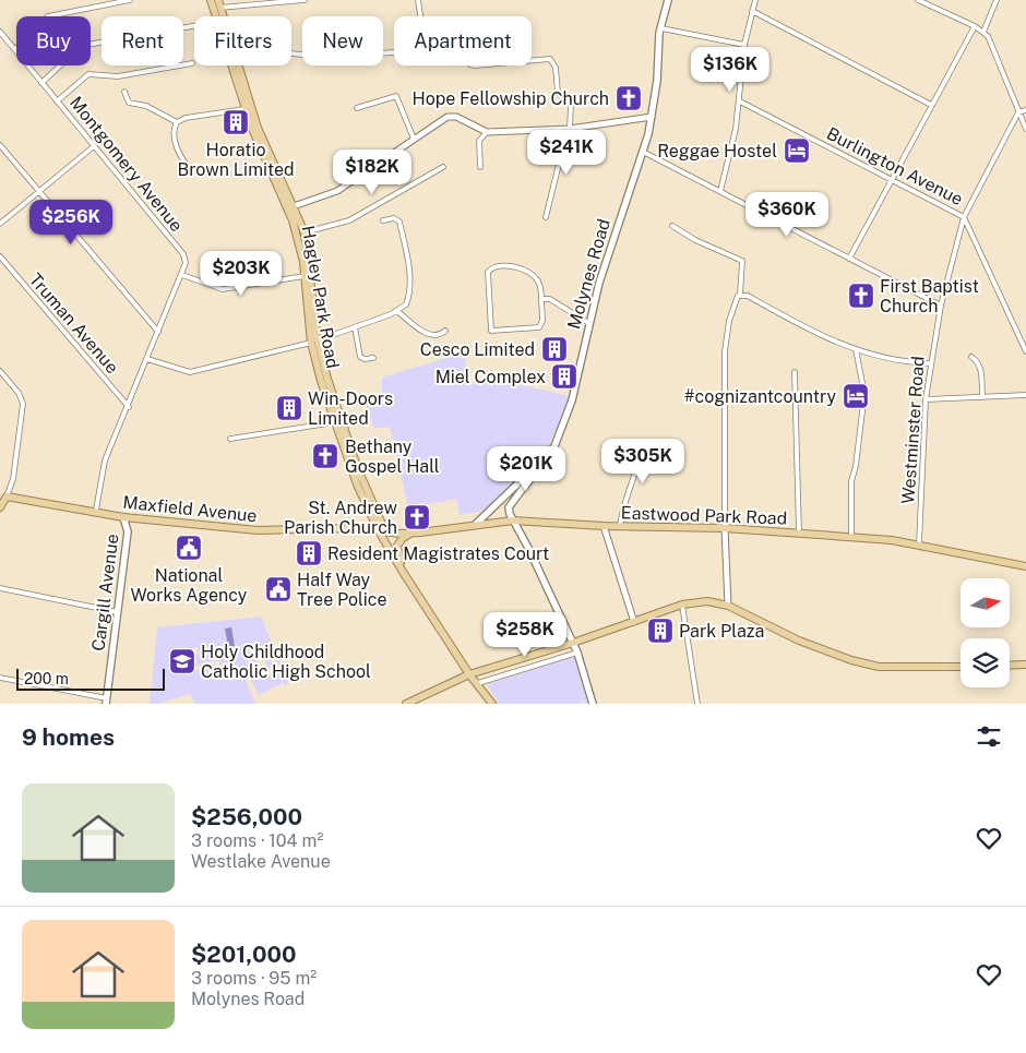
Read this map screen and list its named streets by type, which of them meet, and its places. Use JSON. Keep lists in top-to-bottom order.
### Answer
{
  "streets": {
    "main road": [
      "Molynes Road",
      "Hagley Park Road",
      "Maxfield Avenue",
      "Eastwood Park Road",
      "Cargill Avenue"
    ],
    "street": [
      "Montgomery Avenue",
      "Burlington Avenue",
      "Truman Avenue",
      "Westminster Road"
    ]
  },
  "crossings": [
    ["Montgomery Avenue", "Truman Avenue"],
    ["Burlington Avenue", "Westminster Road"],
    ["Molynes Road", "Eastwood Park Road"],
    ["Hagley Park Road", "Maxfield Avenue"],
    ["Hagley Park Road", "Eastwood Park Road"],
    ["Westminster Road", "Eastwood Park Road"],
    ["Maxfield Avenue", "Eastwood Park Road"],
    ["Maxfield Avenue", "Cargill Avenue"]
  ],
  "places": {
    "church": [
      "Hope Fellowship Church",
      "First Baptist Church",
      "Bethany Gospel Hall",
      "St. Andrew Parish Church"
    ],
    "building": [
      "Horatio Brown Limited",
      "Cesco Limited",
      "Miel Complex",
      "Win-Doors Limited",
      "Resident Magistrates Court",
      "Park Plaza"
    ],
    "hotel": ["Reggae Hostel", "#cognizantcountry"],
    "public building": ["National Works Agency", "Half Way Tree Police"],
    "school or university": ["Holy Childhood Catholic High School"]
  },
  "scale_bar": "200 m",
  "north": "right",
  "page": {
    "chip": [
      "Buy",
      "Rent",
      "Filters",
      "New",
      "Apartment"
    ],
    "price": [
      "$136K",
      "$241K",
      "$182K",
      "$360K",
      "$256K",
      "$203K",
      "$305K",
      "$201K",
      "$258K"
    ],
    "scale": "200 m",
    "heading": "9 homes",
    "list": [
      {
        "name": "$256,000",
        "note": "3 rooms · 104 m² · Westlake Avenue"
      },
      {
        "name": "$201,000",
        "note": "3 rooms · 95 m² · Molynes Road"
      }
    ]
  }
}
